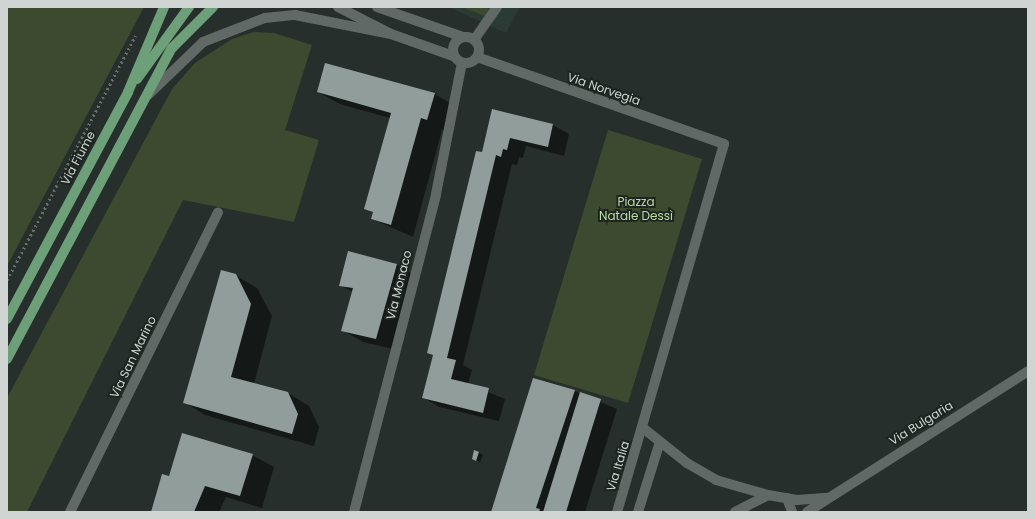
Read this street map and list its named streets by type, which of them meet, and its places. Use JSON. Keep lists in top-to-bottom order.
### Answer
{
  "streets": {
    "main road": ["Via Fiume"],
    "street": [
      "Via Norvegia",
      "Via Monaco",
      "Via San Marino",
      "Via Bulgaria",
      "Via Italia"
    ]
  },
  "crossings": [
    ["Via Norvegia", "Via Monaco"],
    ["Via Norvegia", "Via Italia"]
  ],
  "parks": ["Piazza Natale Dessì"]
}
